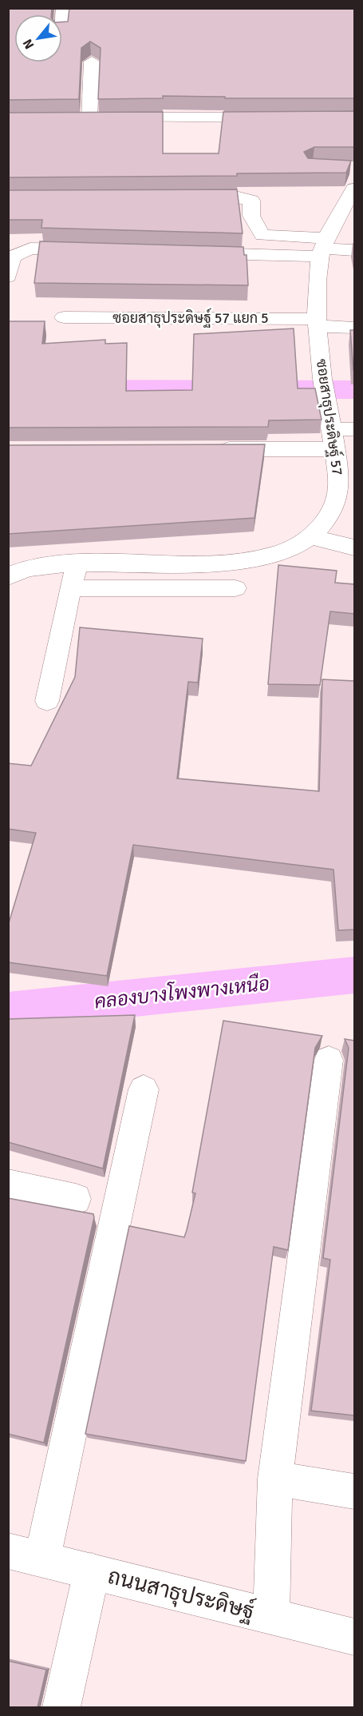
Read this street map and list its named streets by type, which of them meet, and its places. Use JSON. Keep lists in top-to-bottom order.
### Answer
{
  "streets": {
    "street": ["ซอยสาธุประดิษฐ์ 57 แยก 5", "ซอยสาธุประดิษฐ์ 57", "ถนนสาธุประดิษฐ์"]
  },
  "crossings": [
    ["ซอยสาธุประดิษฐ์ 57 แยก 5", "ซอยสาธุประดิษฐ์ 57"]
  ],
  "water": ["คลองบางโพงพางเหนือ"],
  "north": "bottom left"
}
